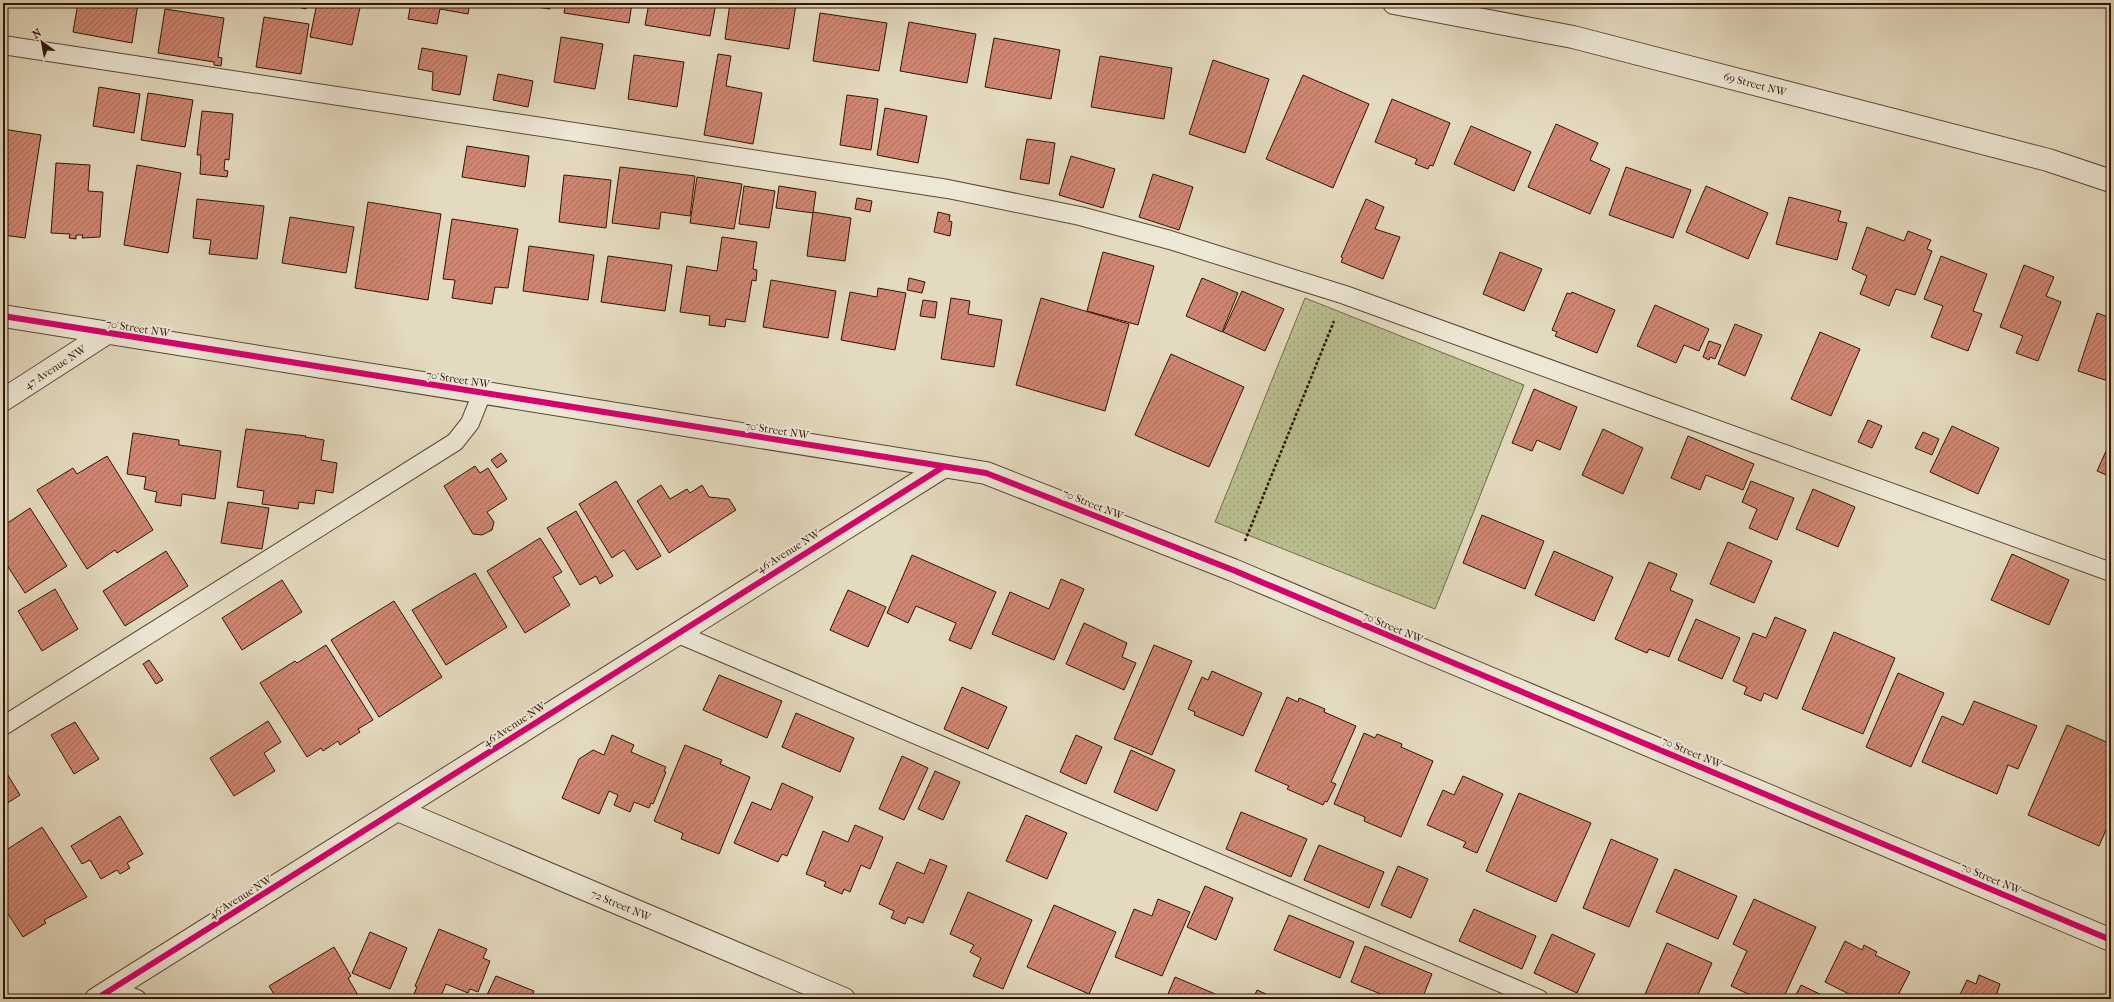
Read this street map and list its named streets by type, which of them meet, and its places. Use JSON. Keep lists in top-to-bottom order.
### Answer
{
  "streets": {
    "street": [
      "69 Street NW",
      "70 Street NW",
      "47 Avenue NW",
      "46 Avenue NW",
      "72 Street NW"
    ]
  },
  "crossings": [
    ["70 Street NW", "47 Avenue NW"],
    ["70 Street NW", "46 Avenue NW"],
    ["46 Avenue NW", "72 Street NW"]
  ],
  "north": "top left"
}
